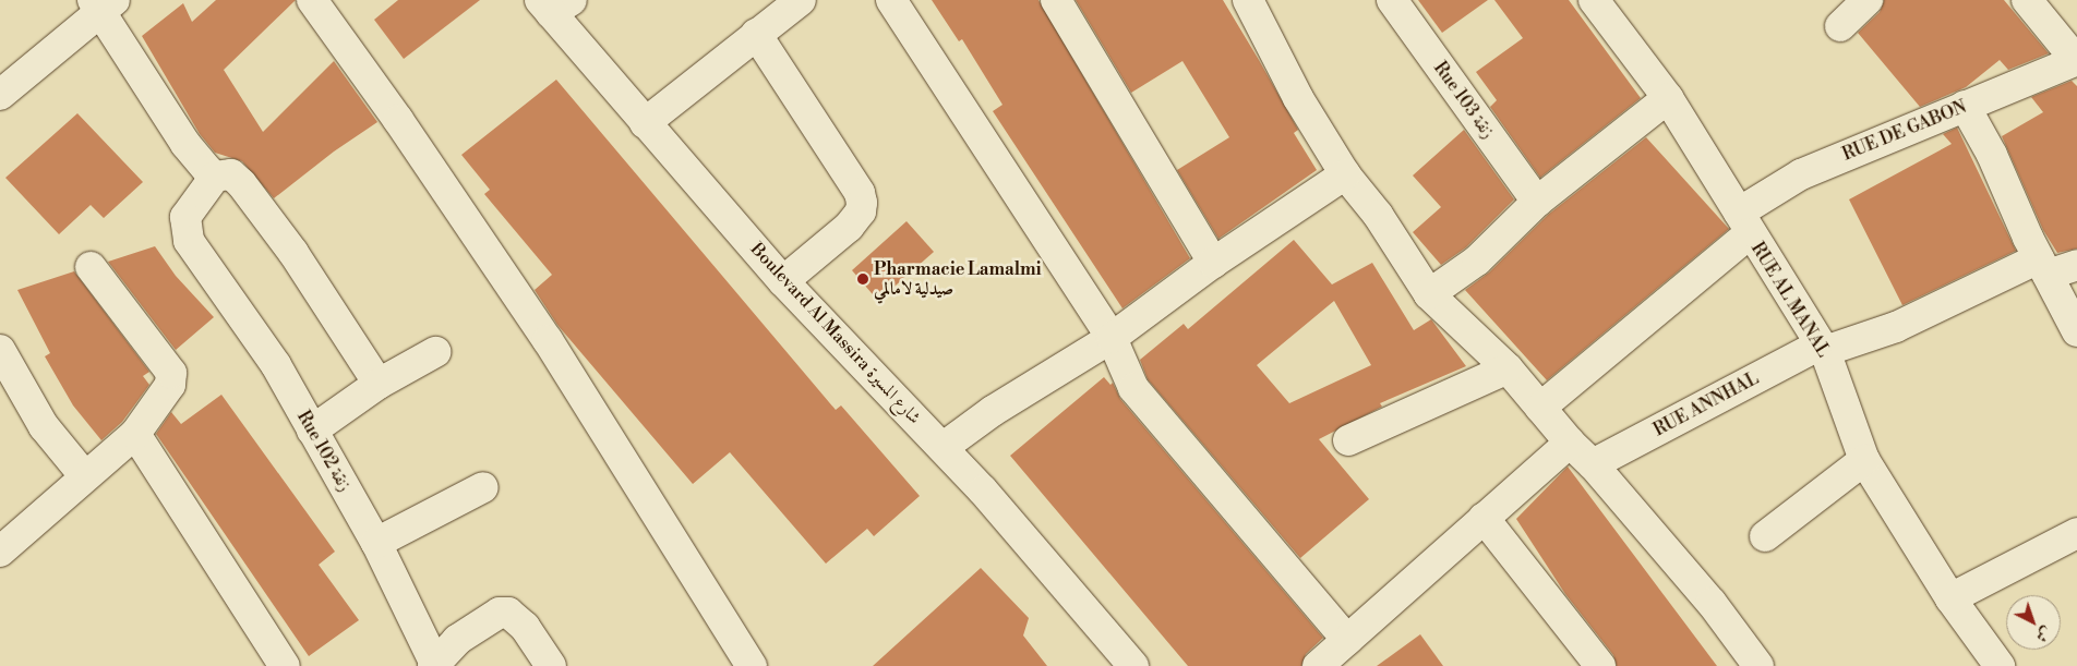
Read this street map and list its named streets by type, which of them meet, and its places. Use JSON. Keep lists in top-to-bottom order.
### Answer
{
  "streets": {
    "street": [
      "Rue 103 زنقة",
      "RUE DE GABON",
      "RUE AL MANAL",
      "Boulevard Al Massira شارع المسيرة",
      "RUE ANNHAL",
      "Rue 102 زنقة"
    ]
  },
  "crossings": [
    ["RUE DE GABON", "RUE AL MANAL"],
    ["RUE AL MANAL", "RUE ANNHAL"]
  ],
  "places": ["Pharmacie Lamalmi صيدلية لامالمي"],
  "north": "bottom right"
}
